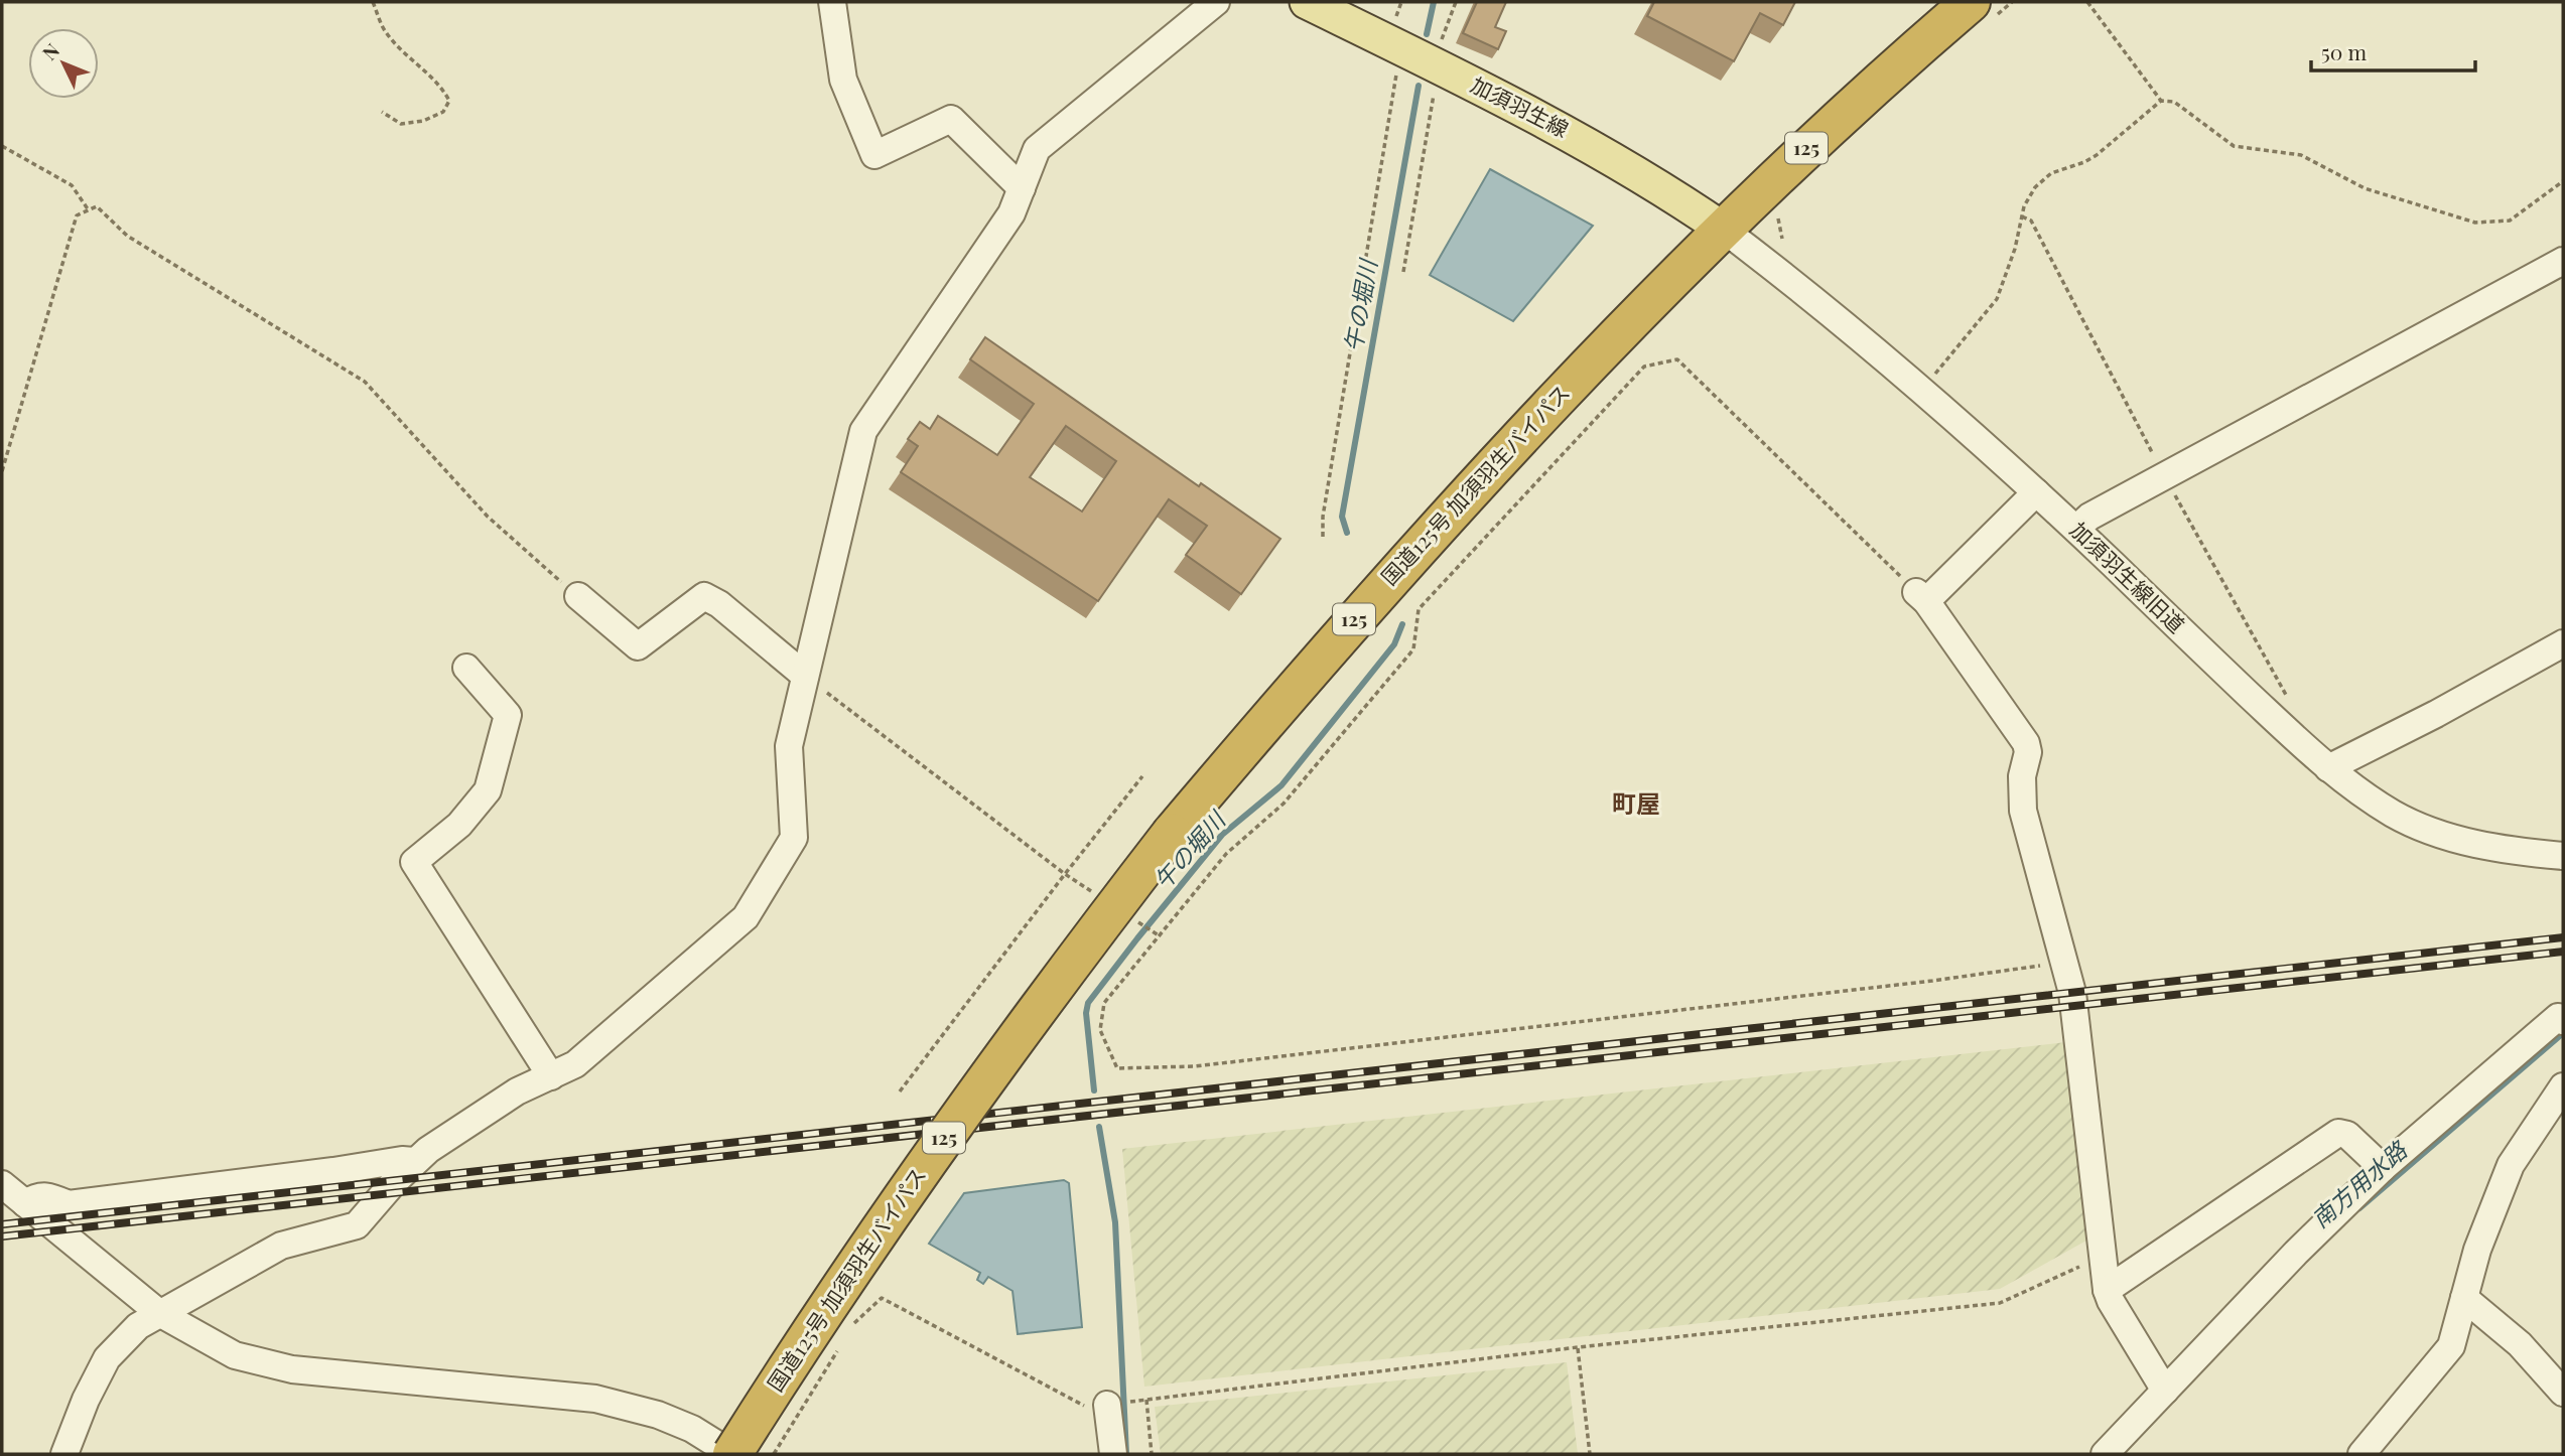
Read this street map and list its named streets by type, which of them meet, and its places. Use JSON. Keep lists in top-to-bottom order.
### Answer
{
  "streets": {
    "highway": ["125", "国道125号 加須羽生バイパス"],
    "main road": ["加須羽生線"],
    "street": ["加須羽生線旧道"]
  },
  "crossings": [
    ["加須羽生線", "国道125号 加須羽生バイパス"],
    ["加須羽生線", "加須羽生線旧道"],
    ["国道125号 加須羽生バイパス", "加須羽生線旧道"]
  ],
  "districts": ["町屋"],
  "water": ["午の堀川", "南方用水路"],
  "scale_bar": "50 m",
  "north": "top left"
}
